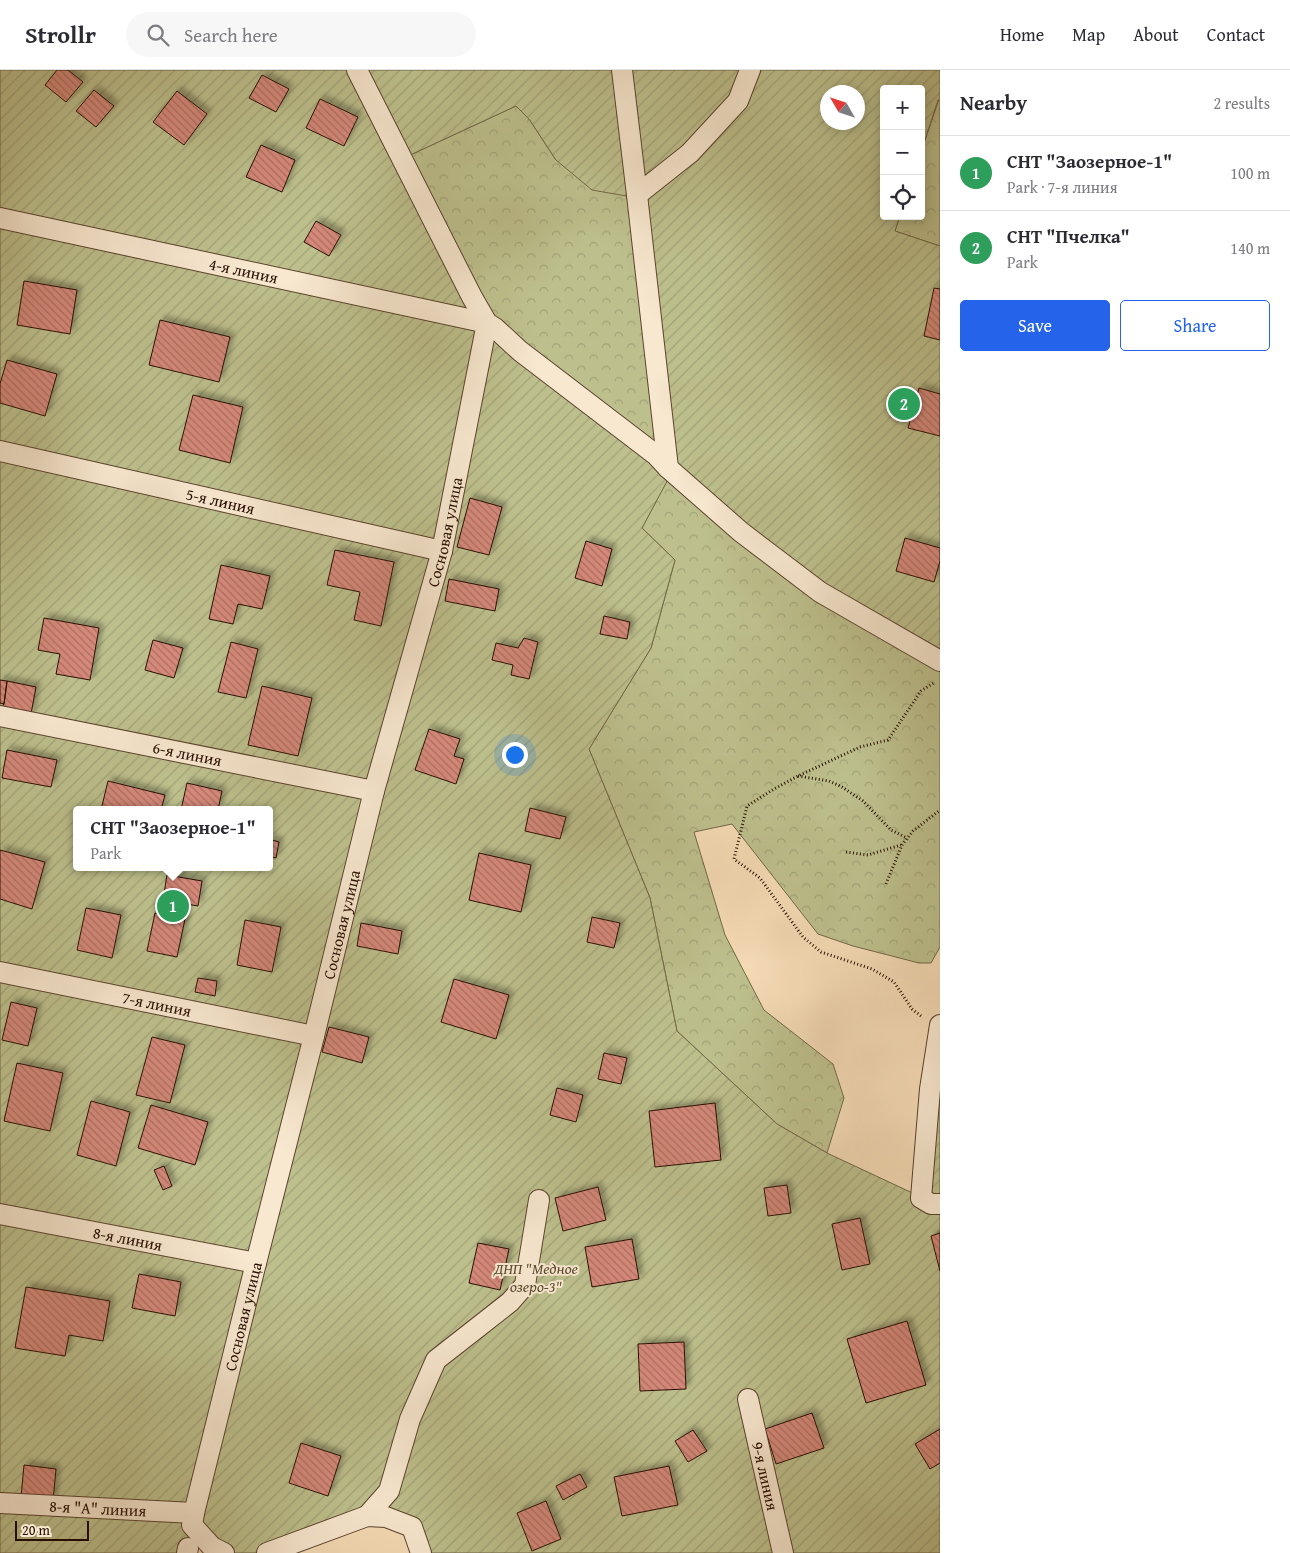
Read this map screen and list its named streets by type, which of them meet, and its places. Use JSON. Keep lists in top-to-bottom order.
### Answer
{
  "streets": {
    "street": [
      "4-я линия",
      "5-я линия",
      "Сосновая улица",
      "6-я линия",
      "7-я линия",
      "8-я линия",
      "9-я линия",
      "8-я \"А\" линия"
    ]
  },
  "crossings": [
    ["4-я линия", "Сосновая улица"],
    ["5-я линия", "Сосновая улица"],
    ["Сосновая улица", "6-я линия"],
    ["Сосновая улица", "7-я линия"],
    ["Сосновая улица", "8-я линия"],
    ["Сосновая улица", "8-я \"А\" линия"]
  ],
  "parks": ["ДНП \"Медное озеро-3\""],
  "scale_bar": "20 m",
  "north": "top left",
  "page": {
    "header": "Strollr",
    "search": "Search here",
    "nav": [
      "Home",
      "Map",
      "About",
      "Contact"
    ],
    "heading": ["Nearby", "2 results"],
    "map_buttons": ["+", "−"],
    "list": [
      {
        "mark": "1",
        "name": "СНТ \"Заозерное-1\"",
        "note": "Park · 7-я линия",
        "value": "100 m"
      },
      {
        "mark": "2",
        "name": "СНТ \"Пчелка\"",
        "note": "Park",
        "value": "140 m"
      }
    ],
    "buttons": ["Save", "Share"],
    "pins": ["2", "1"],
    "popup": ["СНТ \"Заозерное-1\"", "Park"],
    "scale": "20 m"
  }
}
